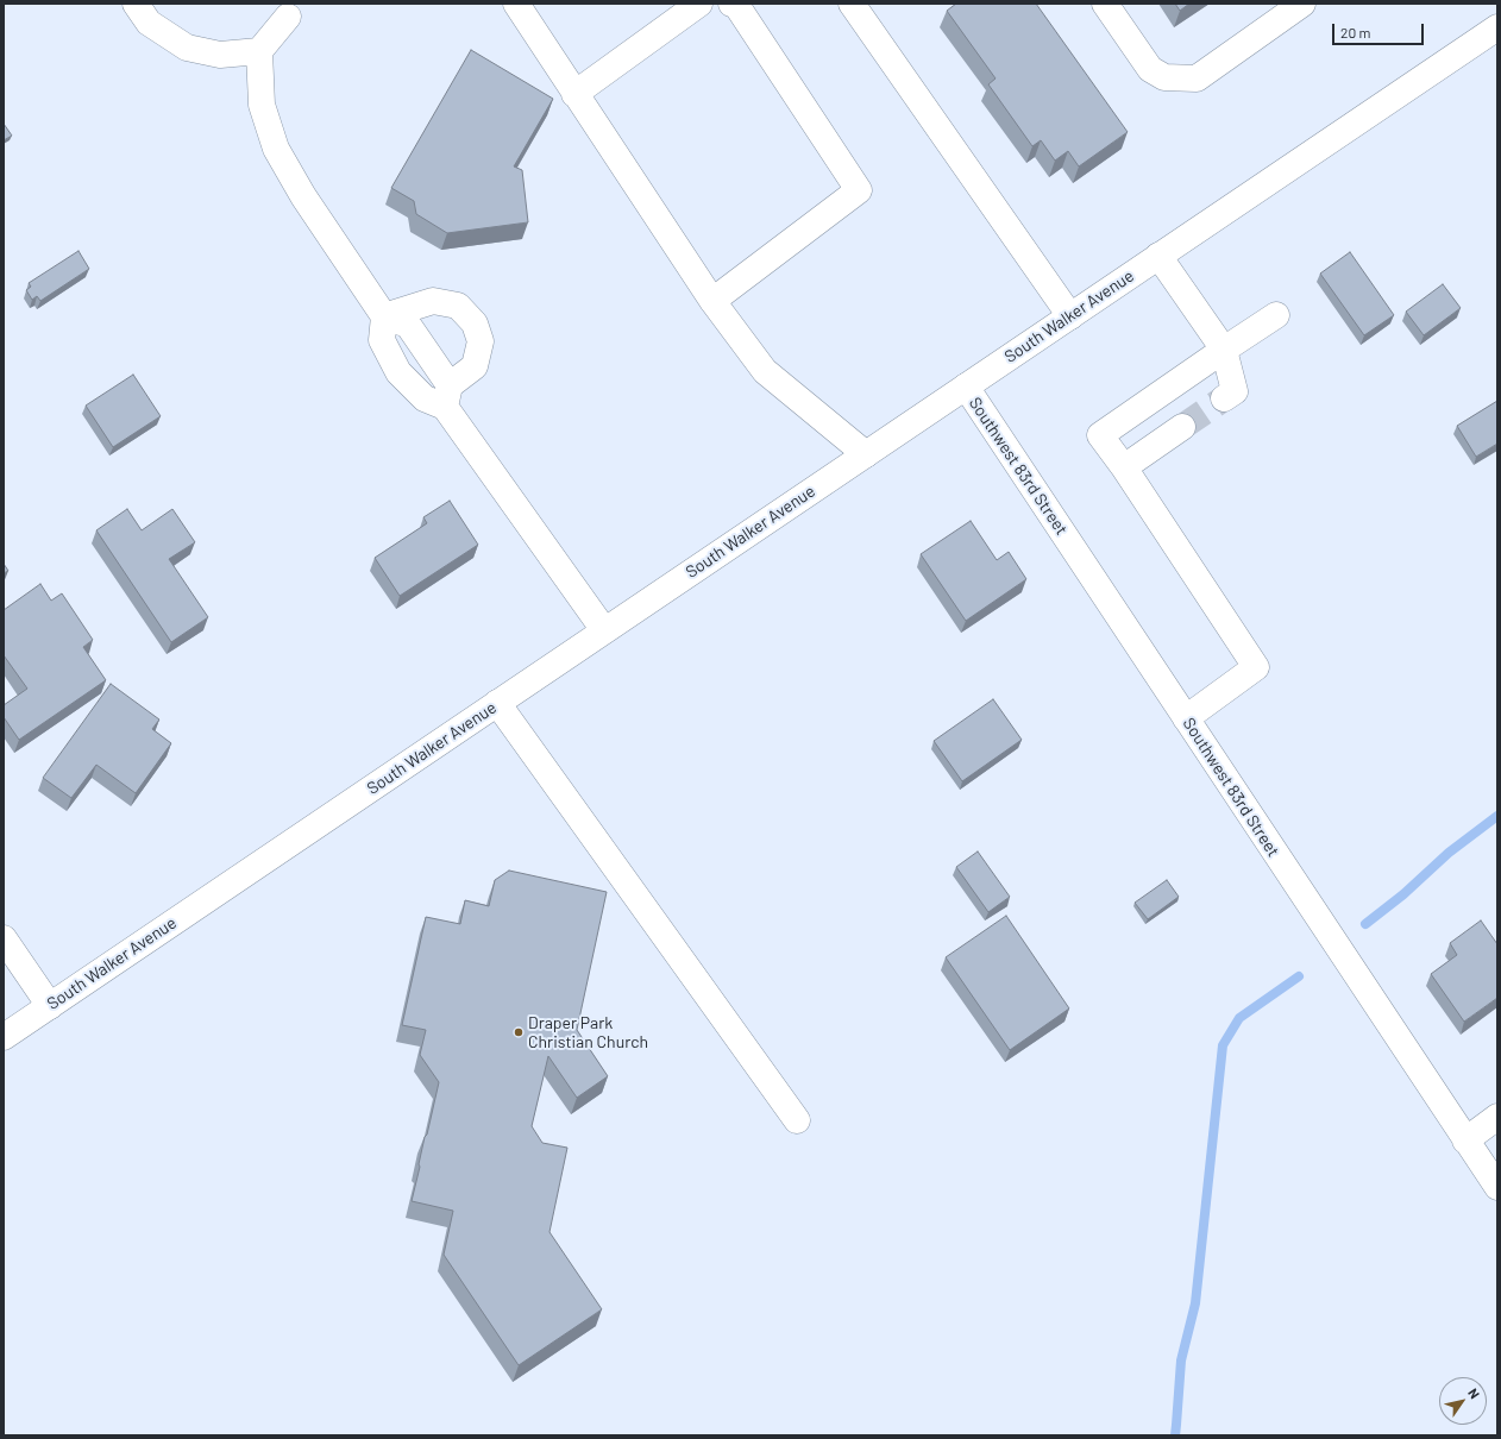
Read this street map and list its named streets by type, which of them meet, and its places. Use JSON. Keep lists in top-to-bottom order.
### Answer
{
  "streets": {
    "main road": ["South Walker Avenue", "Southwest 83rd Street"]
  },
  "crossings": [
    ["South Walker Avenue", "Southwest 83rd Street"]
  ],
  "places": ["Draper Park Christian Church"],
  "scale_bar": "20 m",
  "north": "top right"
}
